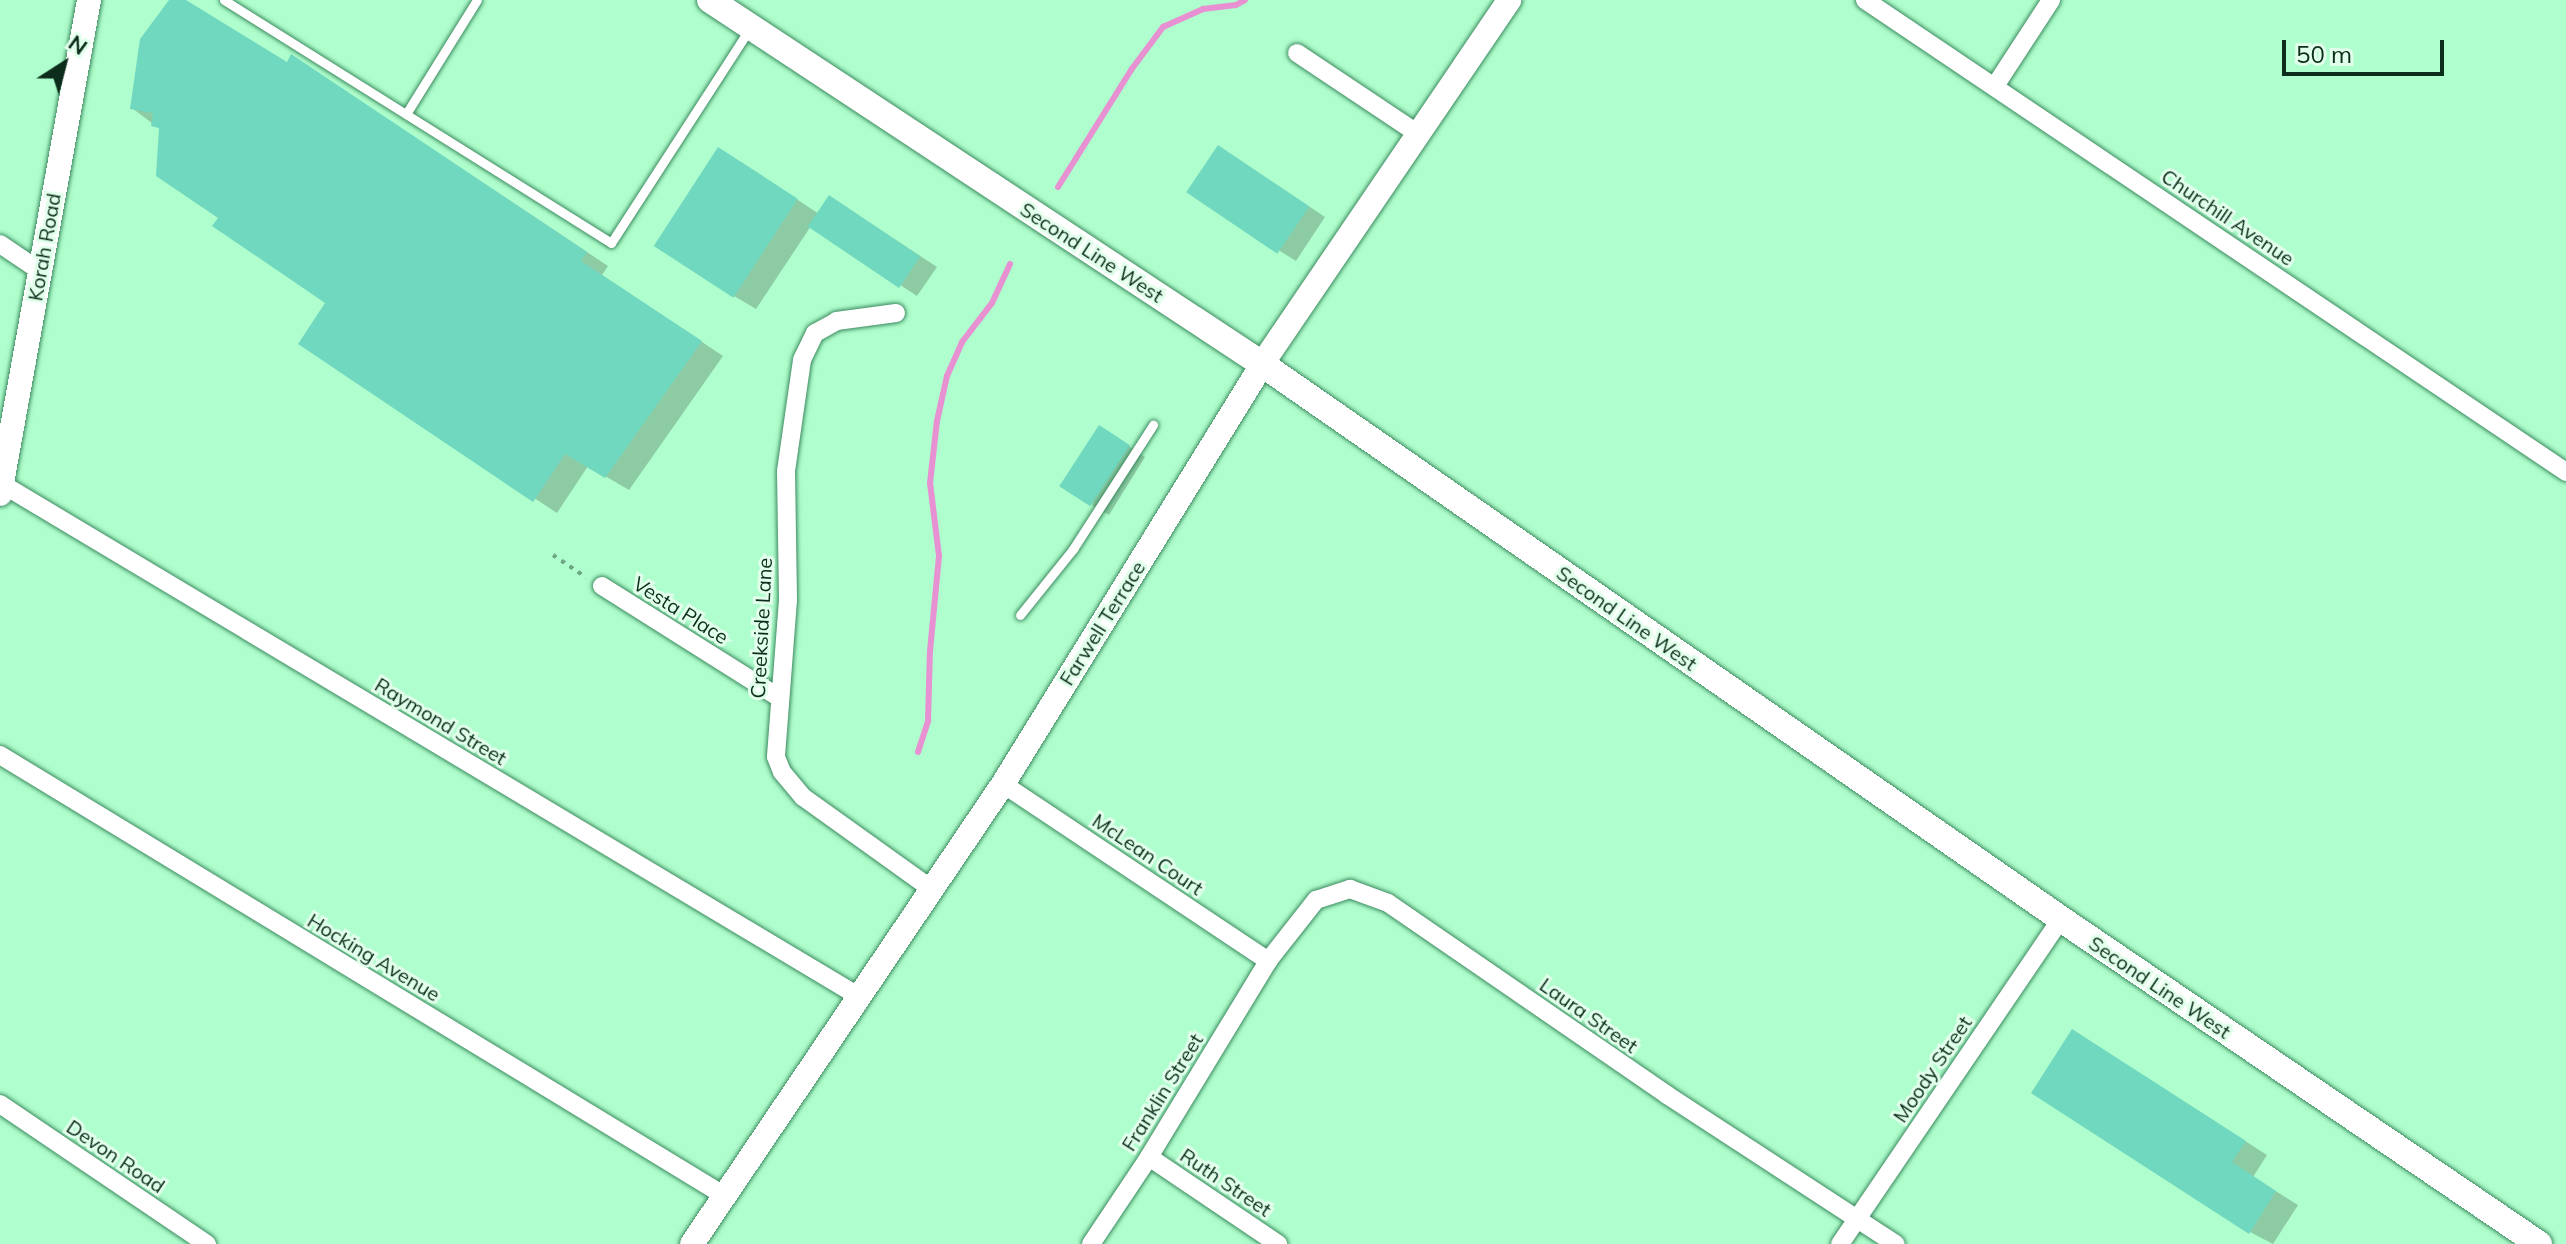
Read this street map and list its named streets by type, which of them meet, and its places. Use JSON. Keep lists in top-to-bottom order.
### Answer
{
  "streets": {
    "main road": ["Second Line West"],
    "street": [
      "Churchill Avenue",
      "Korah Road",
      "Vesta Place",
      "Farwell Terrace",
      "Creekside Lane",
      "Raymond Street",
      "McLean Court",
      "Hocking Avenue",
      "Laura Street",
      "Moody Street",
      "Franklin Street",
      "Devon Road",
      "Ruth Street"
    ]
  },
  "crossings": [
    ["Korah Road", "Raymond Street"],
    ["Second Line West", "Farwell Terrace"],
    ["Second Line West", "Moody Street"],
    ["Vesta Place", "Creekside Lane"],
    ["Farwell Terrace", "Creekside Lane"],
    ["Farwell Terrace", "Raymond Street"],
    ["Farwell Terrace", "McLean Court"],
    ["Farwell Terrace", "Hocking Avenue"],
    ["McLean Court", "Laura Street"],
    ["McLean Court", "Franklin Street"],
    ["Laura Street", "Moody Street"],
    ["Laura Street", "Franklin Street"],
    ["Franklin Street", "Ruth Street"]
  ],
  "scale_bar": "50 m",
  "north": "top right"
}
